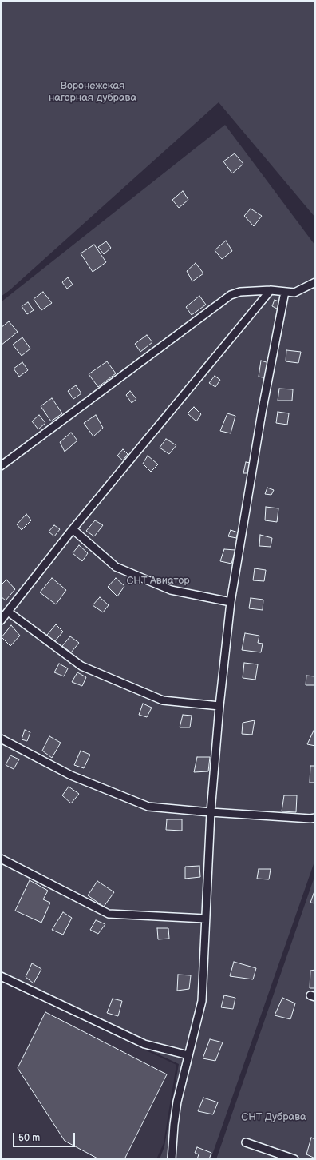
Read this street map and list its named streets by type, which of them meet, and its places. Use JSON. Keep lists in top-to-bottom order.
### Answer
{
  "parks": ["Воронежская нагорная дубрава", "СНТ Авиатор", "СНТ Дубрава"],
  "scale_bar": "50 m"
}
